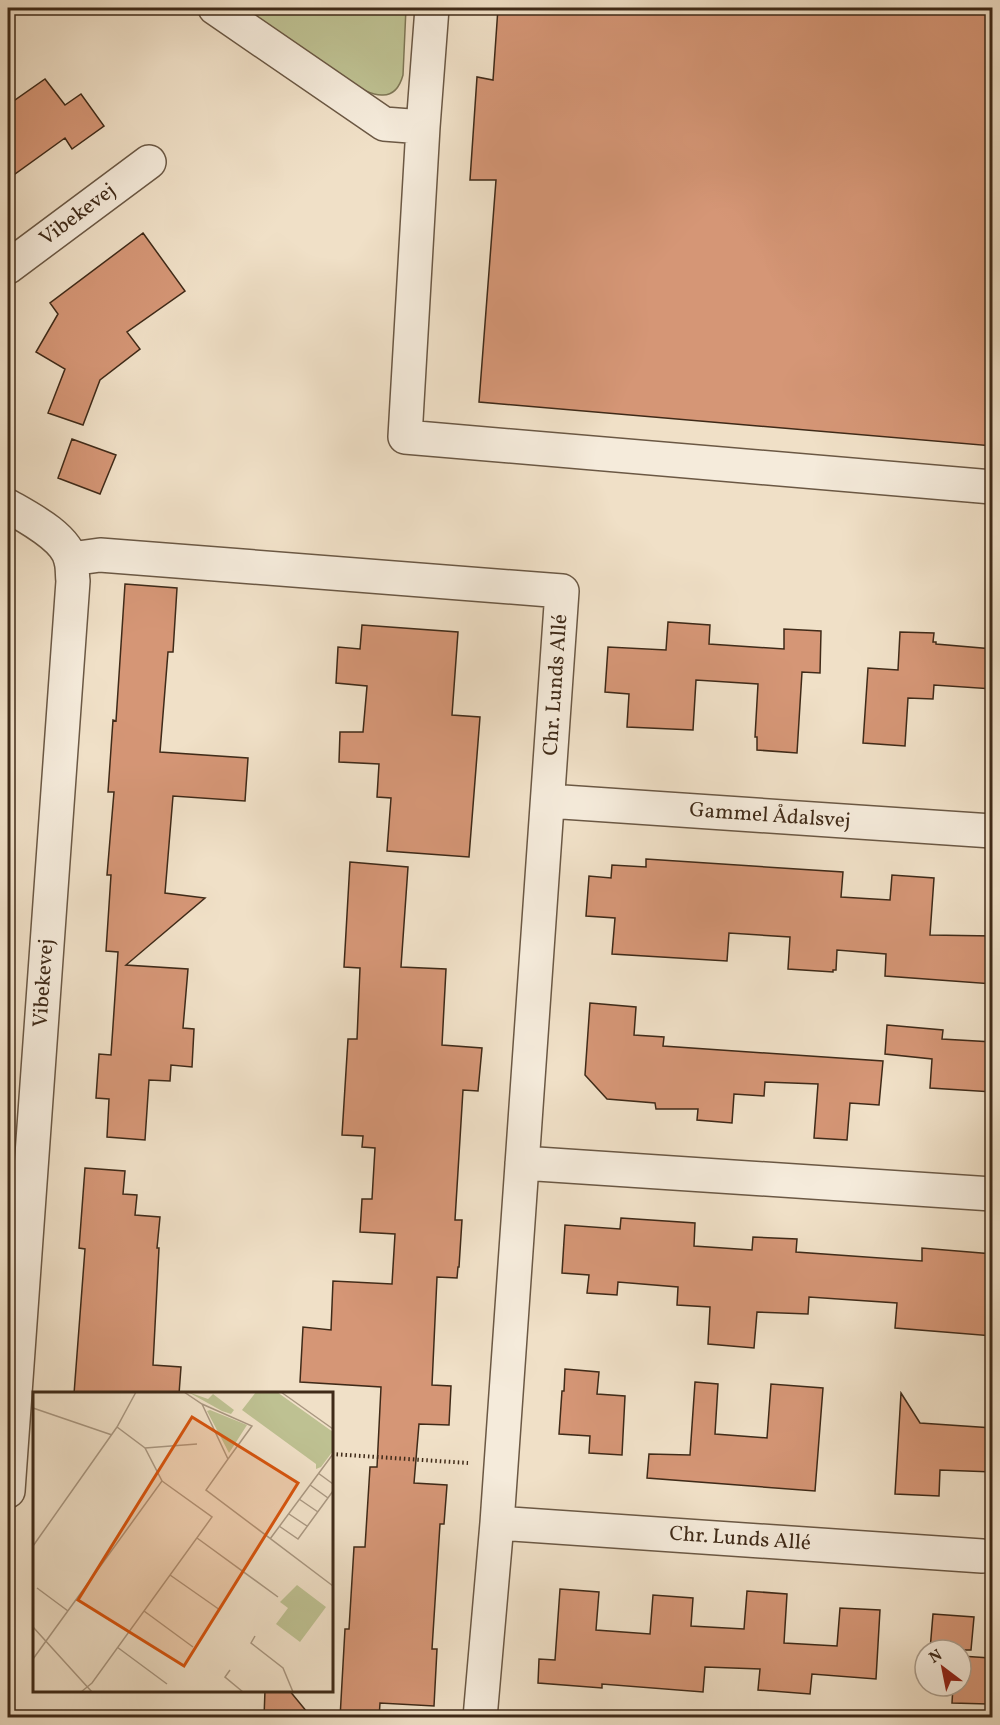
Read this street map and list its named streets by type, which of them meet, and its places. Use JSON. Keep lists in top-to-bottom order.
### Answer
{
  "streets": {
    "street": ["Vibekevej", "Chr. Lunds Allé", "Gammel Ådalsvej"]
  },
  "crossings": [
    ["Vibekevej", "Chr. Lunds Allé"],
    ["Chr. Lunds Allé", "Gammel Ådalsvej"]
  ],
  "north": "top left"
}
